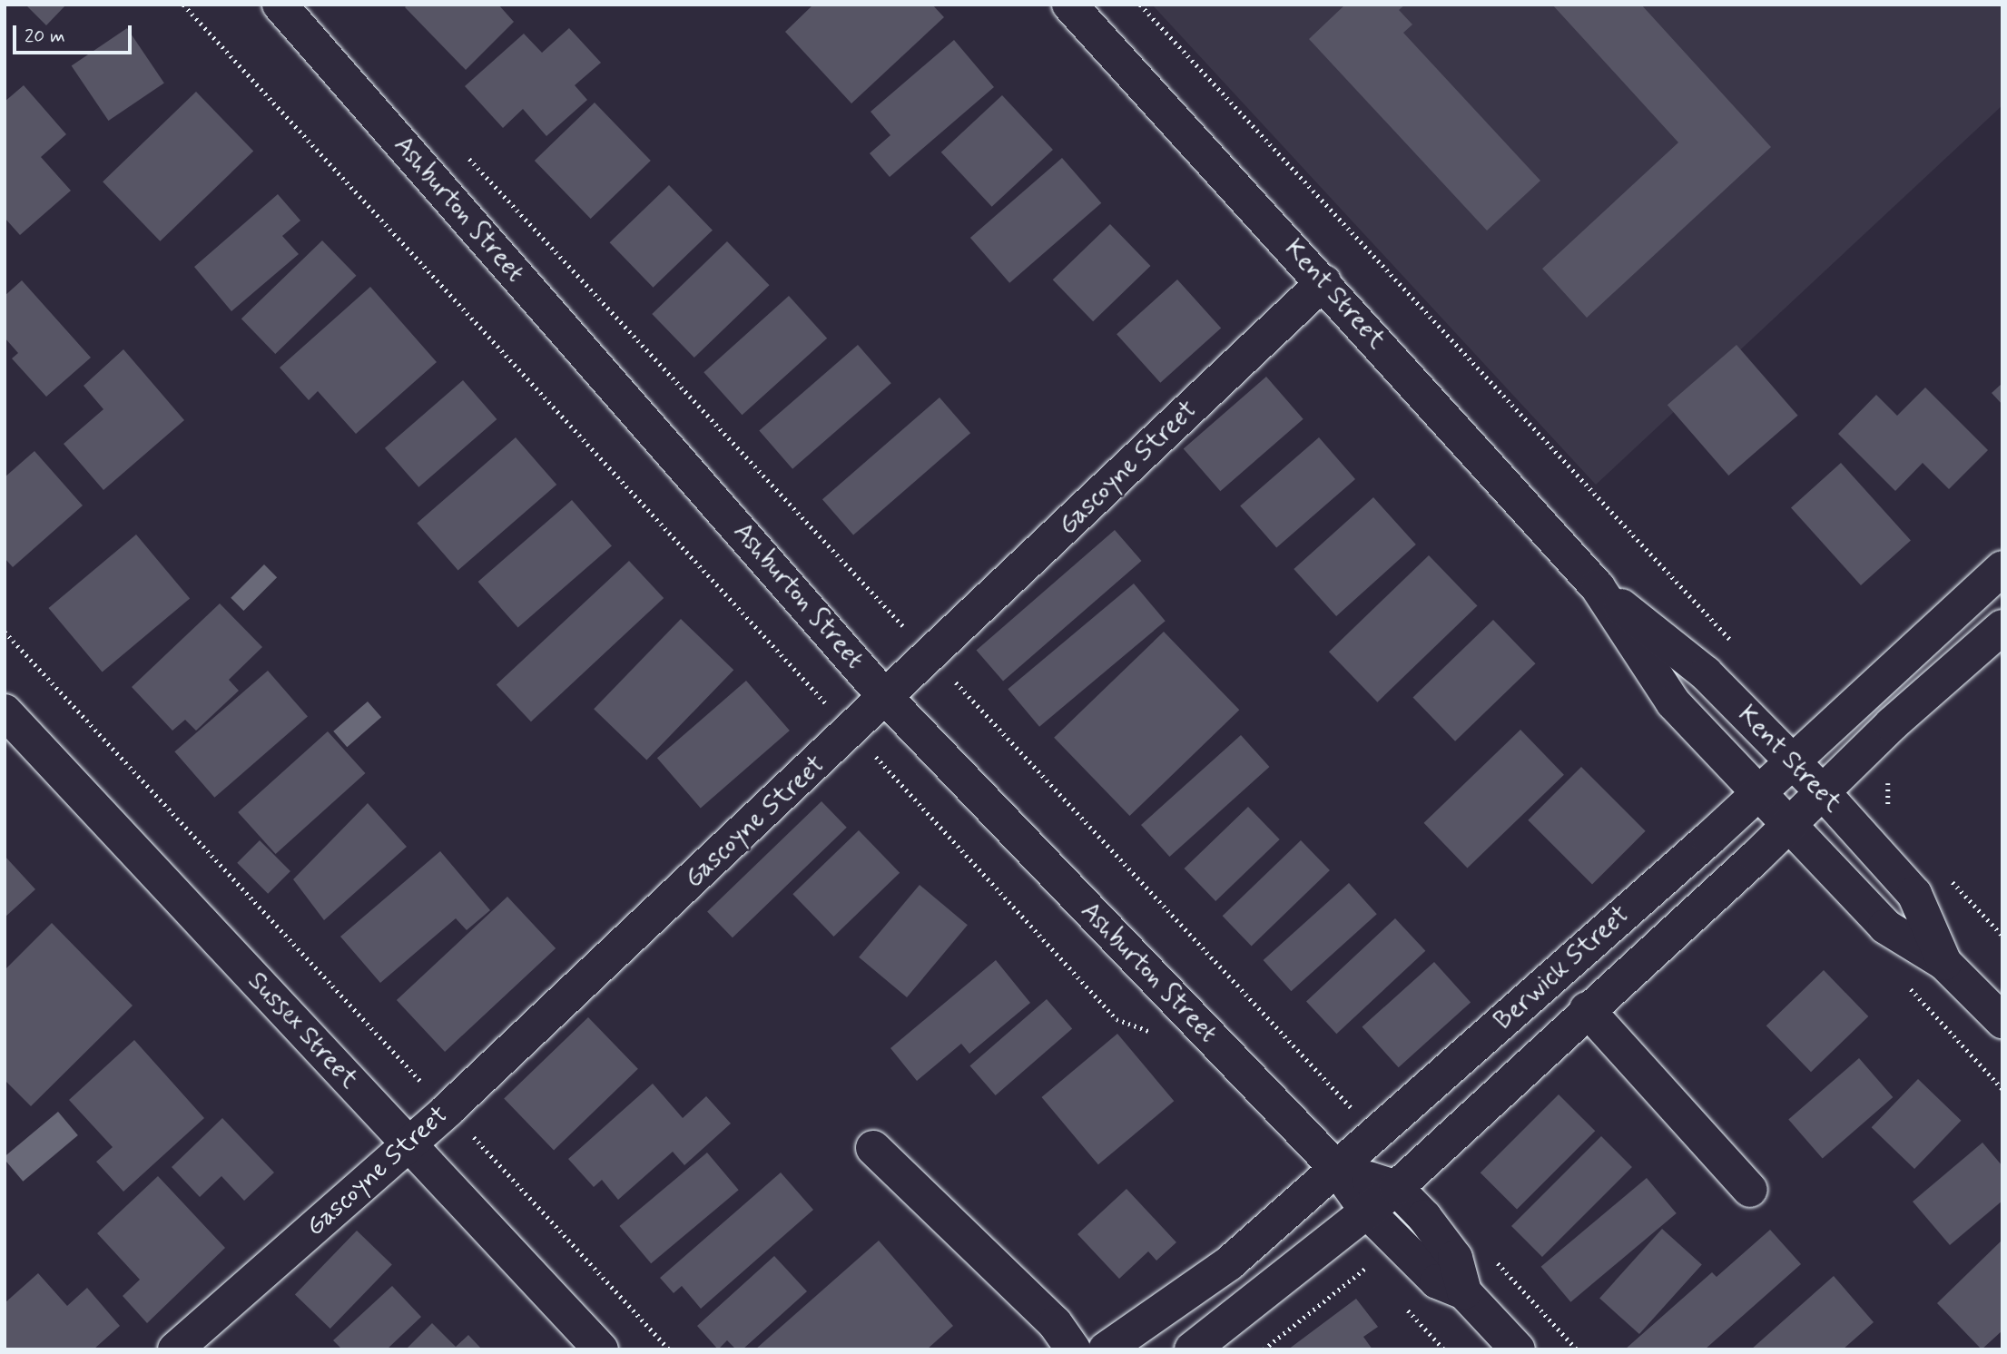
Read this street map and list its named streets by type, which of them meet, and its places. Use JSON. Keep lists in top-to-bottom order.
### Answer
{
  "streets": {
    "street": [
      "Ashburton Street",
      "Kent Street",
      "Gascoyne Street",
      "Berwick Street",
      "Sussex Street"
    ]
  },
  "crossings": [
    ["Ashburton Street", "Gascoyne Street"],
    ["Ashburton Street", "Berwick Street"],
    ["Kent Street", "Gascoyne Street"],
    ["Kent Street", "Berwick Street"],
    ["Gascoyne Street", "Sussex Street"]
  ],
  "scale_bar": "20 m"
}
